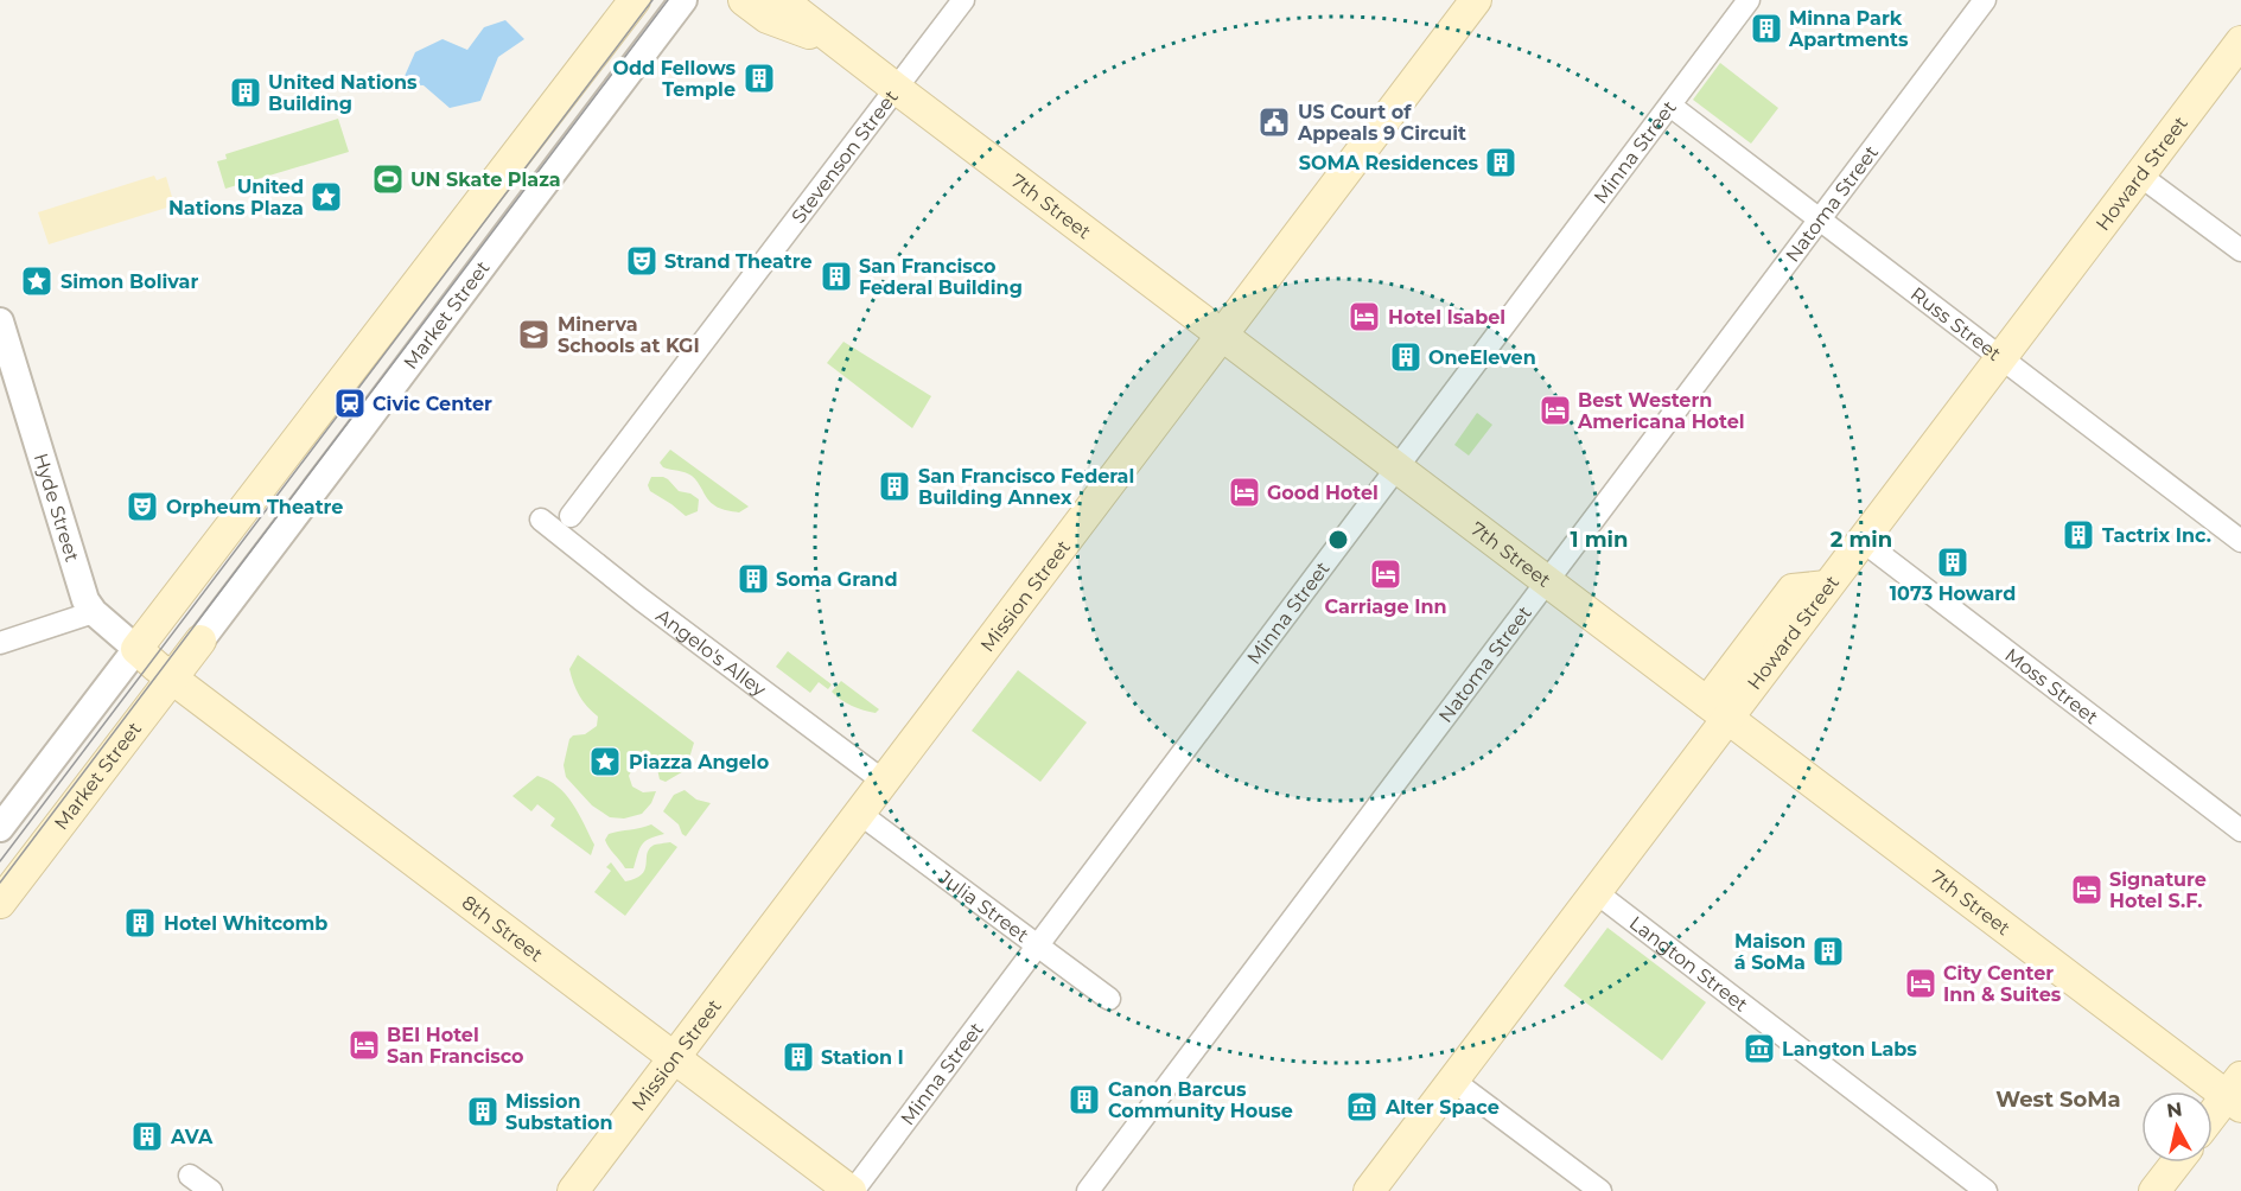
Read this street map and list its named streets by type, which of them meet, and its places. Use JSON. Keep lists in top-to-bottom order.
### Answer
{
  "streets": {
    "main road": [
      "Howard Street",
      "7th Street",
      "Market Street",
      "Mission Street",
      "8th Street"
    ],
    "street": [
      "Minna Street",
      "Stevenson Street",
      "Natoma Street",
      "Russ Street",
      "Hyde Street",
      "Angelo's Alley",
      "Moss Street",
      "Julia Street",
      "Langton Street"
    ]
  },
  "crossings": [
    ["Minna Street", "7th Street"],
    ["Minna Street", "Russ Street"],
    ["Minna Street", "Julia Street"],
    ["Minna Street", "8th Street"],
    ["Stevenson Street", "7th Street"],
    ["Howard Street", "7th Street"],
    ["Howard Street", "Russ Street"],
    ["Howard Street", "Moss Street"],
    ["Howard Street", "Langton Street"],
    ["Natoma Street", "7th Street"],
    ["Natoma Street", "Russ Street"],
    ["7th Street", "Mission Street"],
    ["Market Street", "Hyde Street"],
    ["Market Street", "8th Street"],
    ["Hyde Street", "8th Street"],
    ["Mission Street", "Angelo's Alley"],
    ["Mission Street", "Julia Street"],
    ["Mission Street", "8th Street"]
  ],
  "districts": ["West SoMa"],
  "places": {
    "building": [
      "Minna Park Apartments",
      "Odd Fellows Temple",
      "United Nations Building",
      "SOMA Residences",
      "San Francisco Federal Building",
      "OneEleven",
      "San Francisco Federal Building Annex",
      "Tactrix Inc.",
      "1073 Howard",
      "Soma Grand",
      "Hotel Whitcomb",
      "Maison á SoMa",
      "Station I",
      "Canon Barcus Community House",
      "Mission Substation",
      "AVA"
    ],
    "public building": ["US Court of Appeals 9 Circuit"],
    "sports": ["UN Skate Plaza"],
    "place": ["United Nations Plaza", "Simon Bolivar", "Piazza Angelo"],
    "theatre": ["Strand Theatre", "Orpheum Theatre"],
    "hotel": [
      "Hotel Isabel",
      "Best Western Americana Hotel",
      "Good Hotel",
      "Carriage Inn",
      "Signature Hotel S.F.",
      "City Center Inn & Suites",
      "BEI Hotel San Francisco"
    ],
    "school or university": ["Minerva Schools at KGI"],
    "station": ["Civic Center"],
    "museum": ["Langton Labs", "Alter Space"]
  },
  "north": "top",
  "rings": ["1 min", "2 min"]
}
